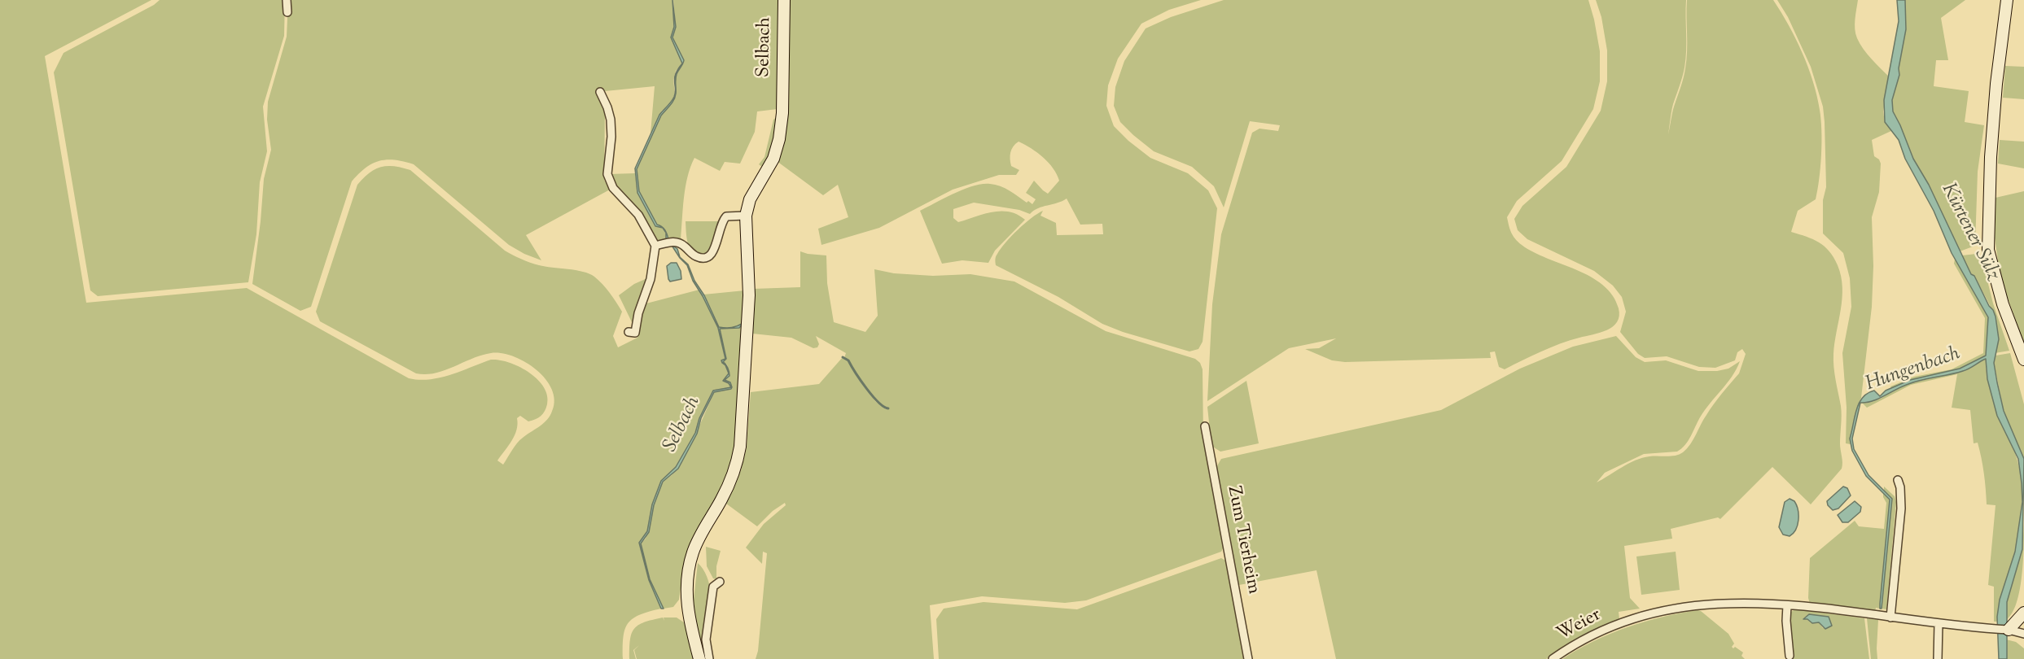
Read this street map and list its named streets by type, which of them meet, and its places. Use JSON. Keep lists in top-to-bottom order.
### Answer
{
  "streets": {
    "street": ["Selbach", "Zum Tierheim", "Weier"]
  },
  "water": ["Kürtener Sülz", "Hungenbach", "Selbach"]
}
